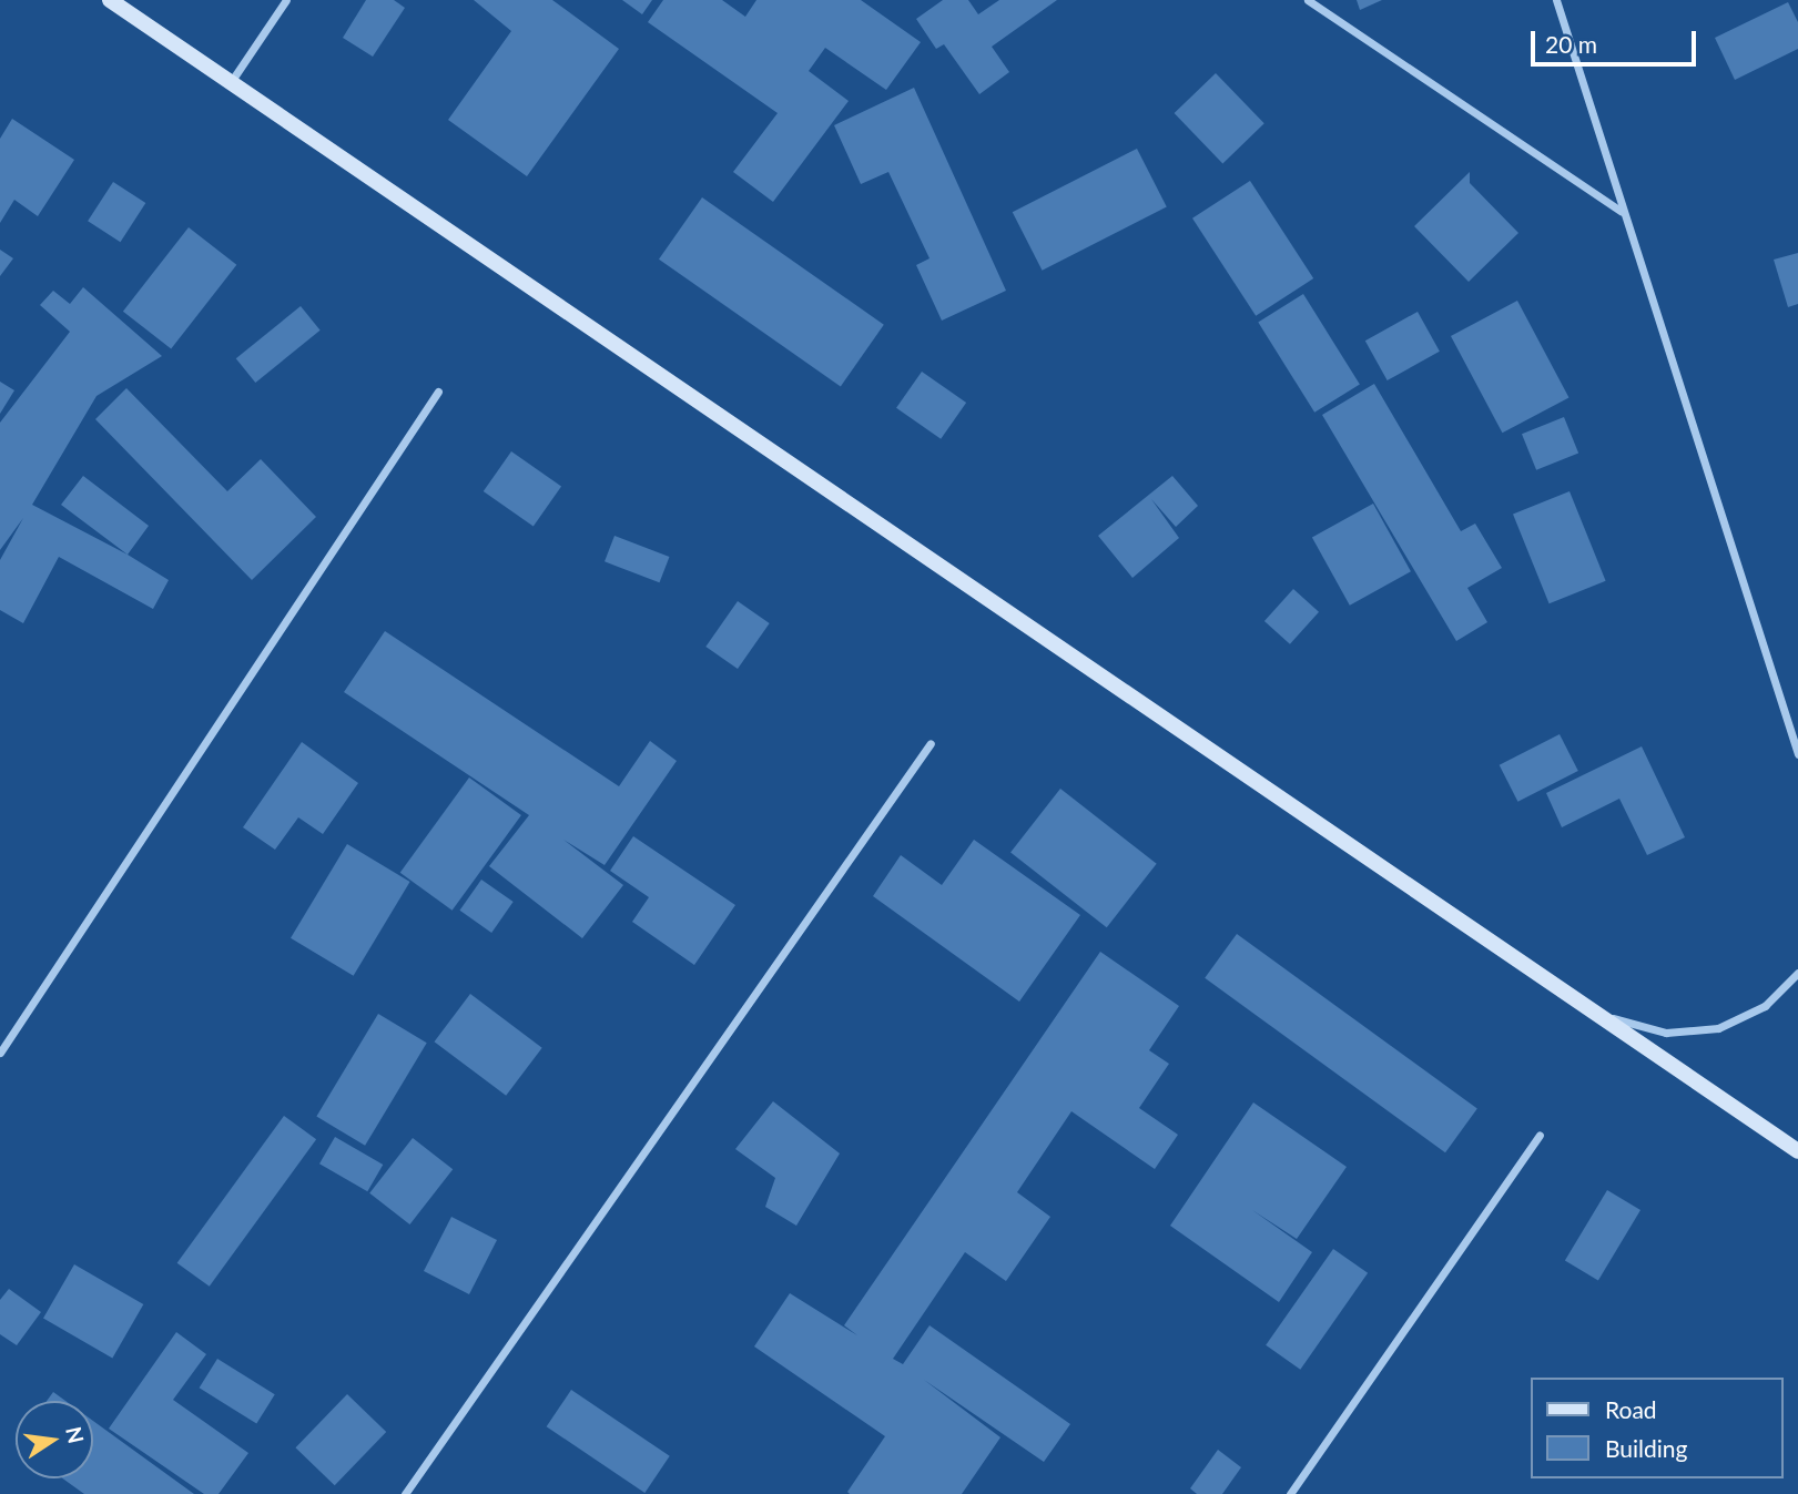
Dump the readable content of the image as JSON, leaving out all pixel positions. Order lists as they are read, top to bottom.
{
  "legend": ["Road", "Building"],
  "scale_bar": "20 m",
  "north": "right"
}
